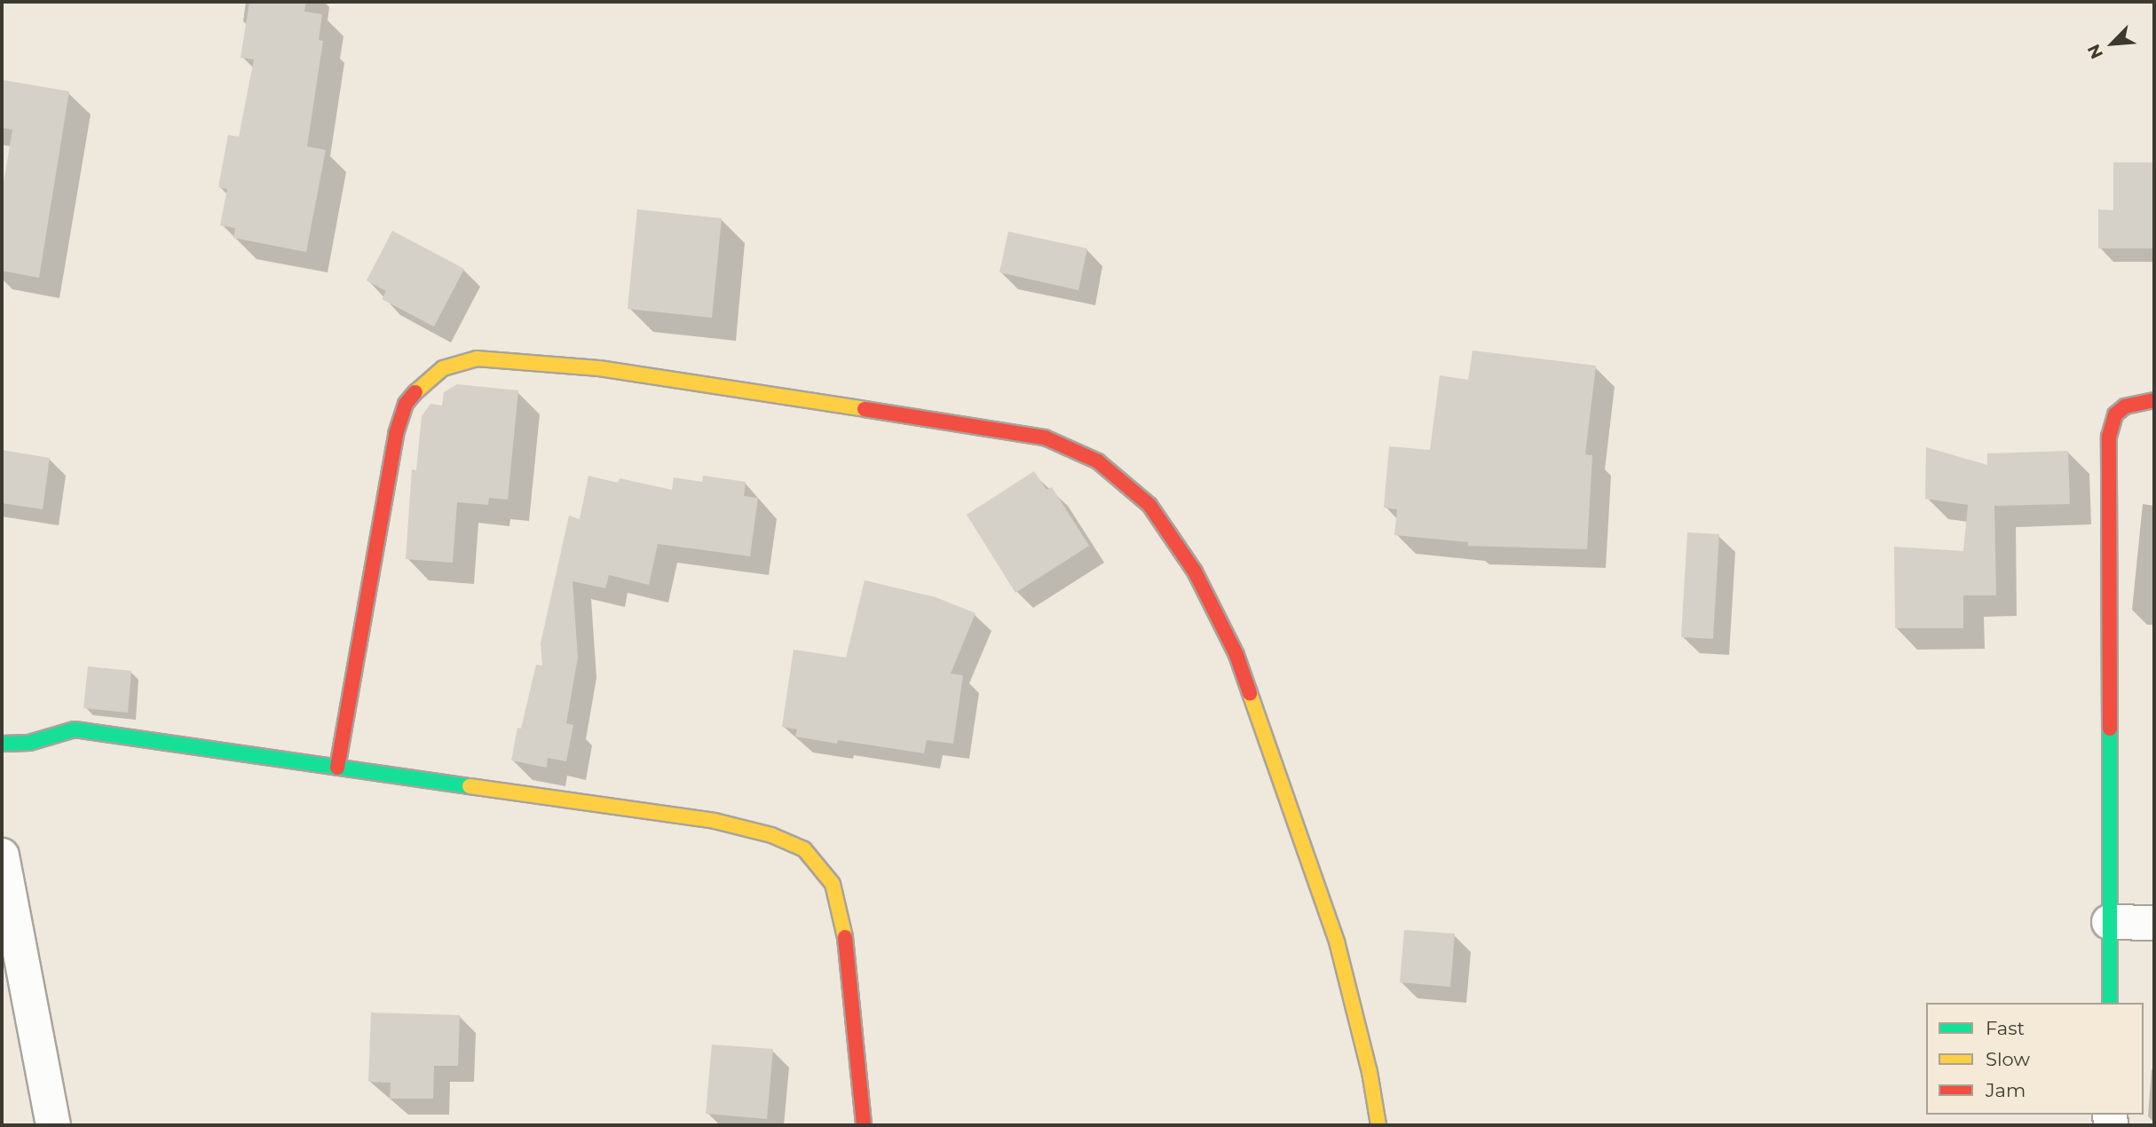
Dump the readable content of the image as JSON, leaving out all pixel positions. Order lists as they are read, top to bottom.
{
  "legend": ["Fast", "Slow", "Jam"],
  "north": "bottom left"
}
